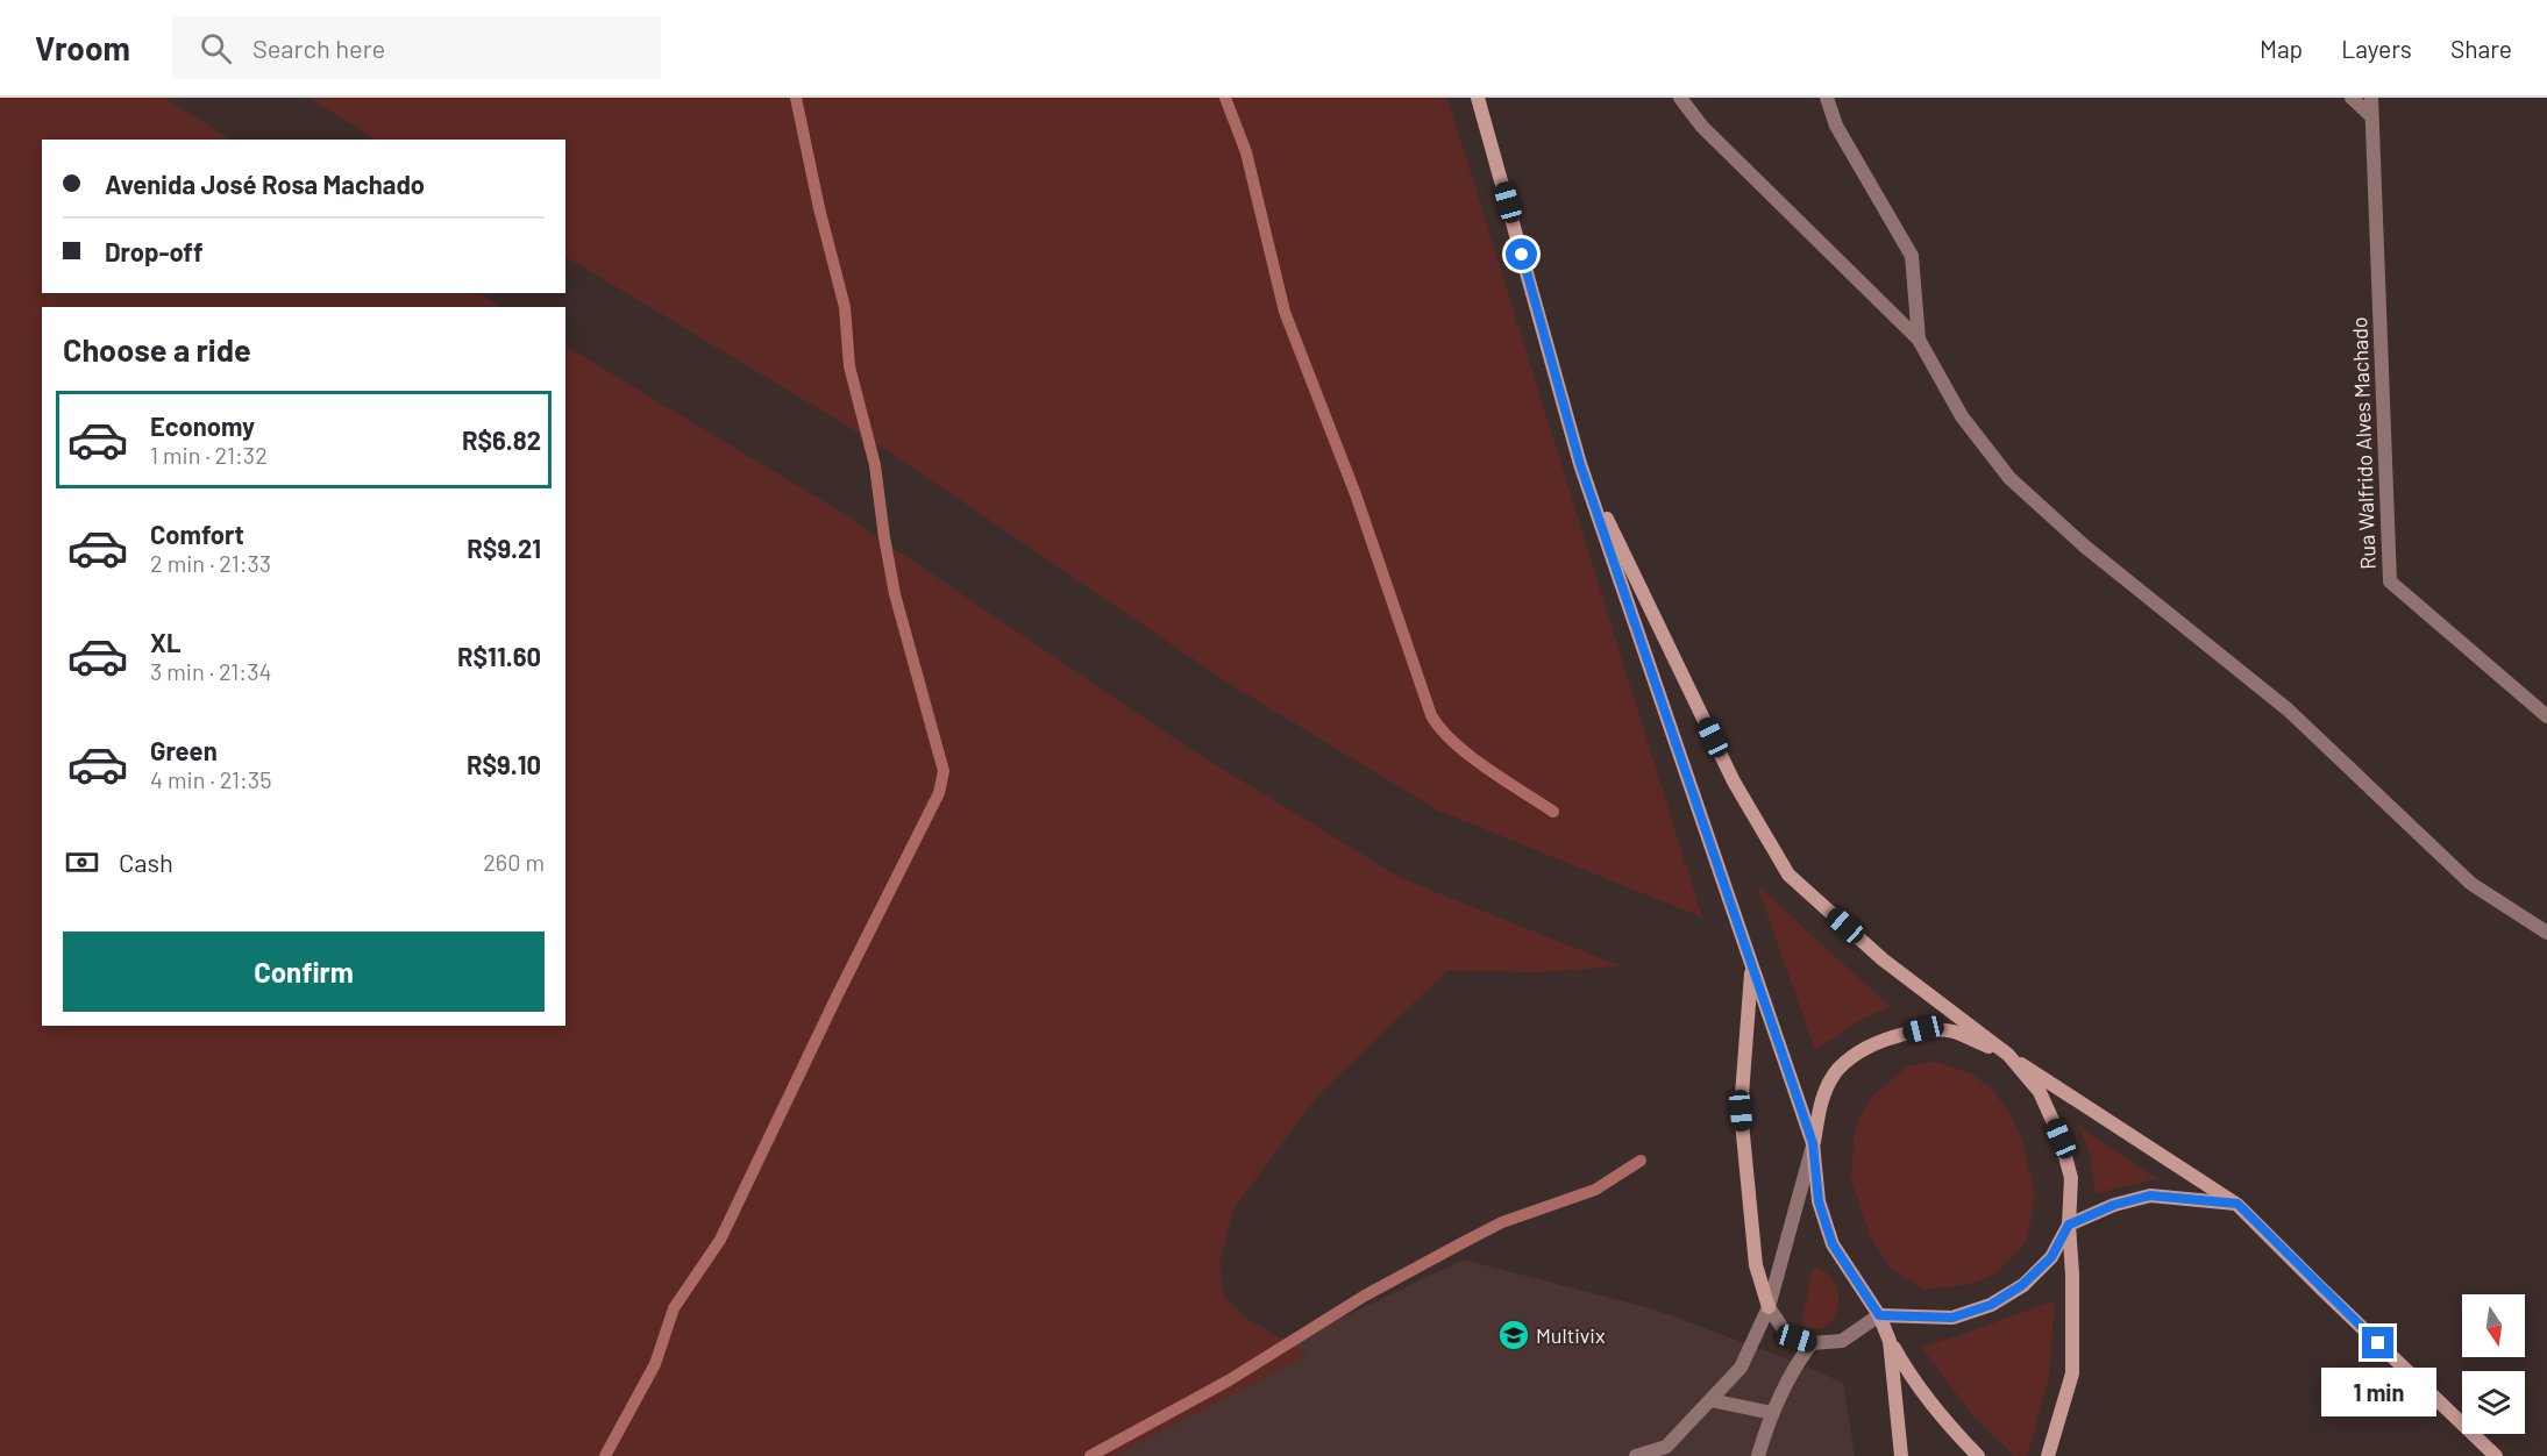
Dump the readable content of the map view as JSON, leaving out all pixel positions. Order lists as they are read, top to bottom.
{
  "streets": {
    "street": ["Rua Walfrido Alves Machado"]
  },
  "places": {
    "school or university": ["Multivix"]
  },
  "north": "bottom",
  "page": {
    "header": "Vroom",
    "search": "Search here",
    "nav": ["Map", "Layers", "Share"],
    "banner": ["Avenida José Rosa Machado", "Drop-off"],
    "heading": "Choose a ride",
    "list": [
      {
        "name": "Economy",
        "note": "1 min · 21:32",
        "value": "R$6.82"
      },
      {
        "name": "Comfort",
        "note": "2 min · 21:33",
        "value": "R$9.21"
      },
      {
        "name": "XL",
        "note": "3 min · 21:34",
        "value": "R$11.60"
      },
      {
        "name": "Green",
        "note": "4 min · 21:35",
        "value": "R$9.10"
      }
    ],
    "pay": ["Cash", "260 m"],
    "buttons": "Confirm",
    "bubble": "1 min"
  }
}
